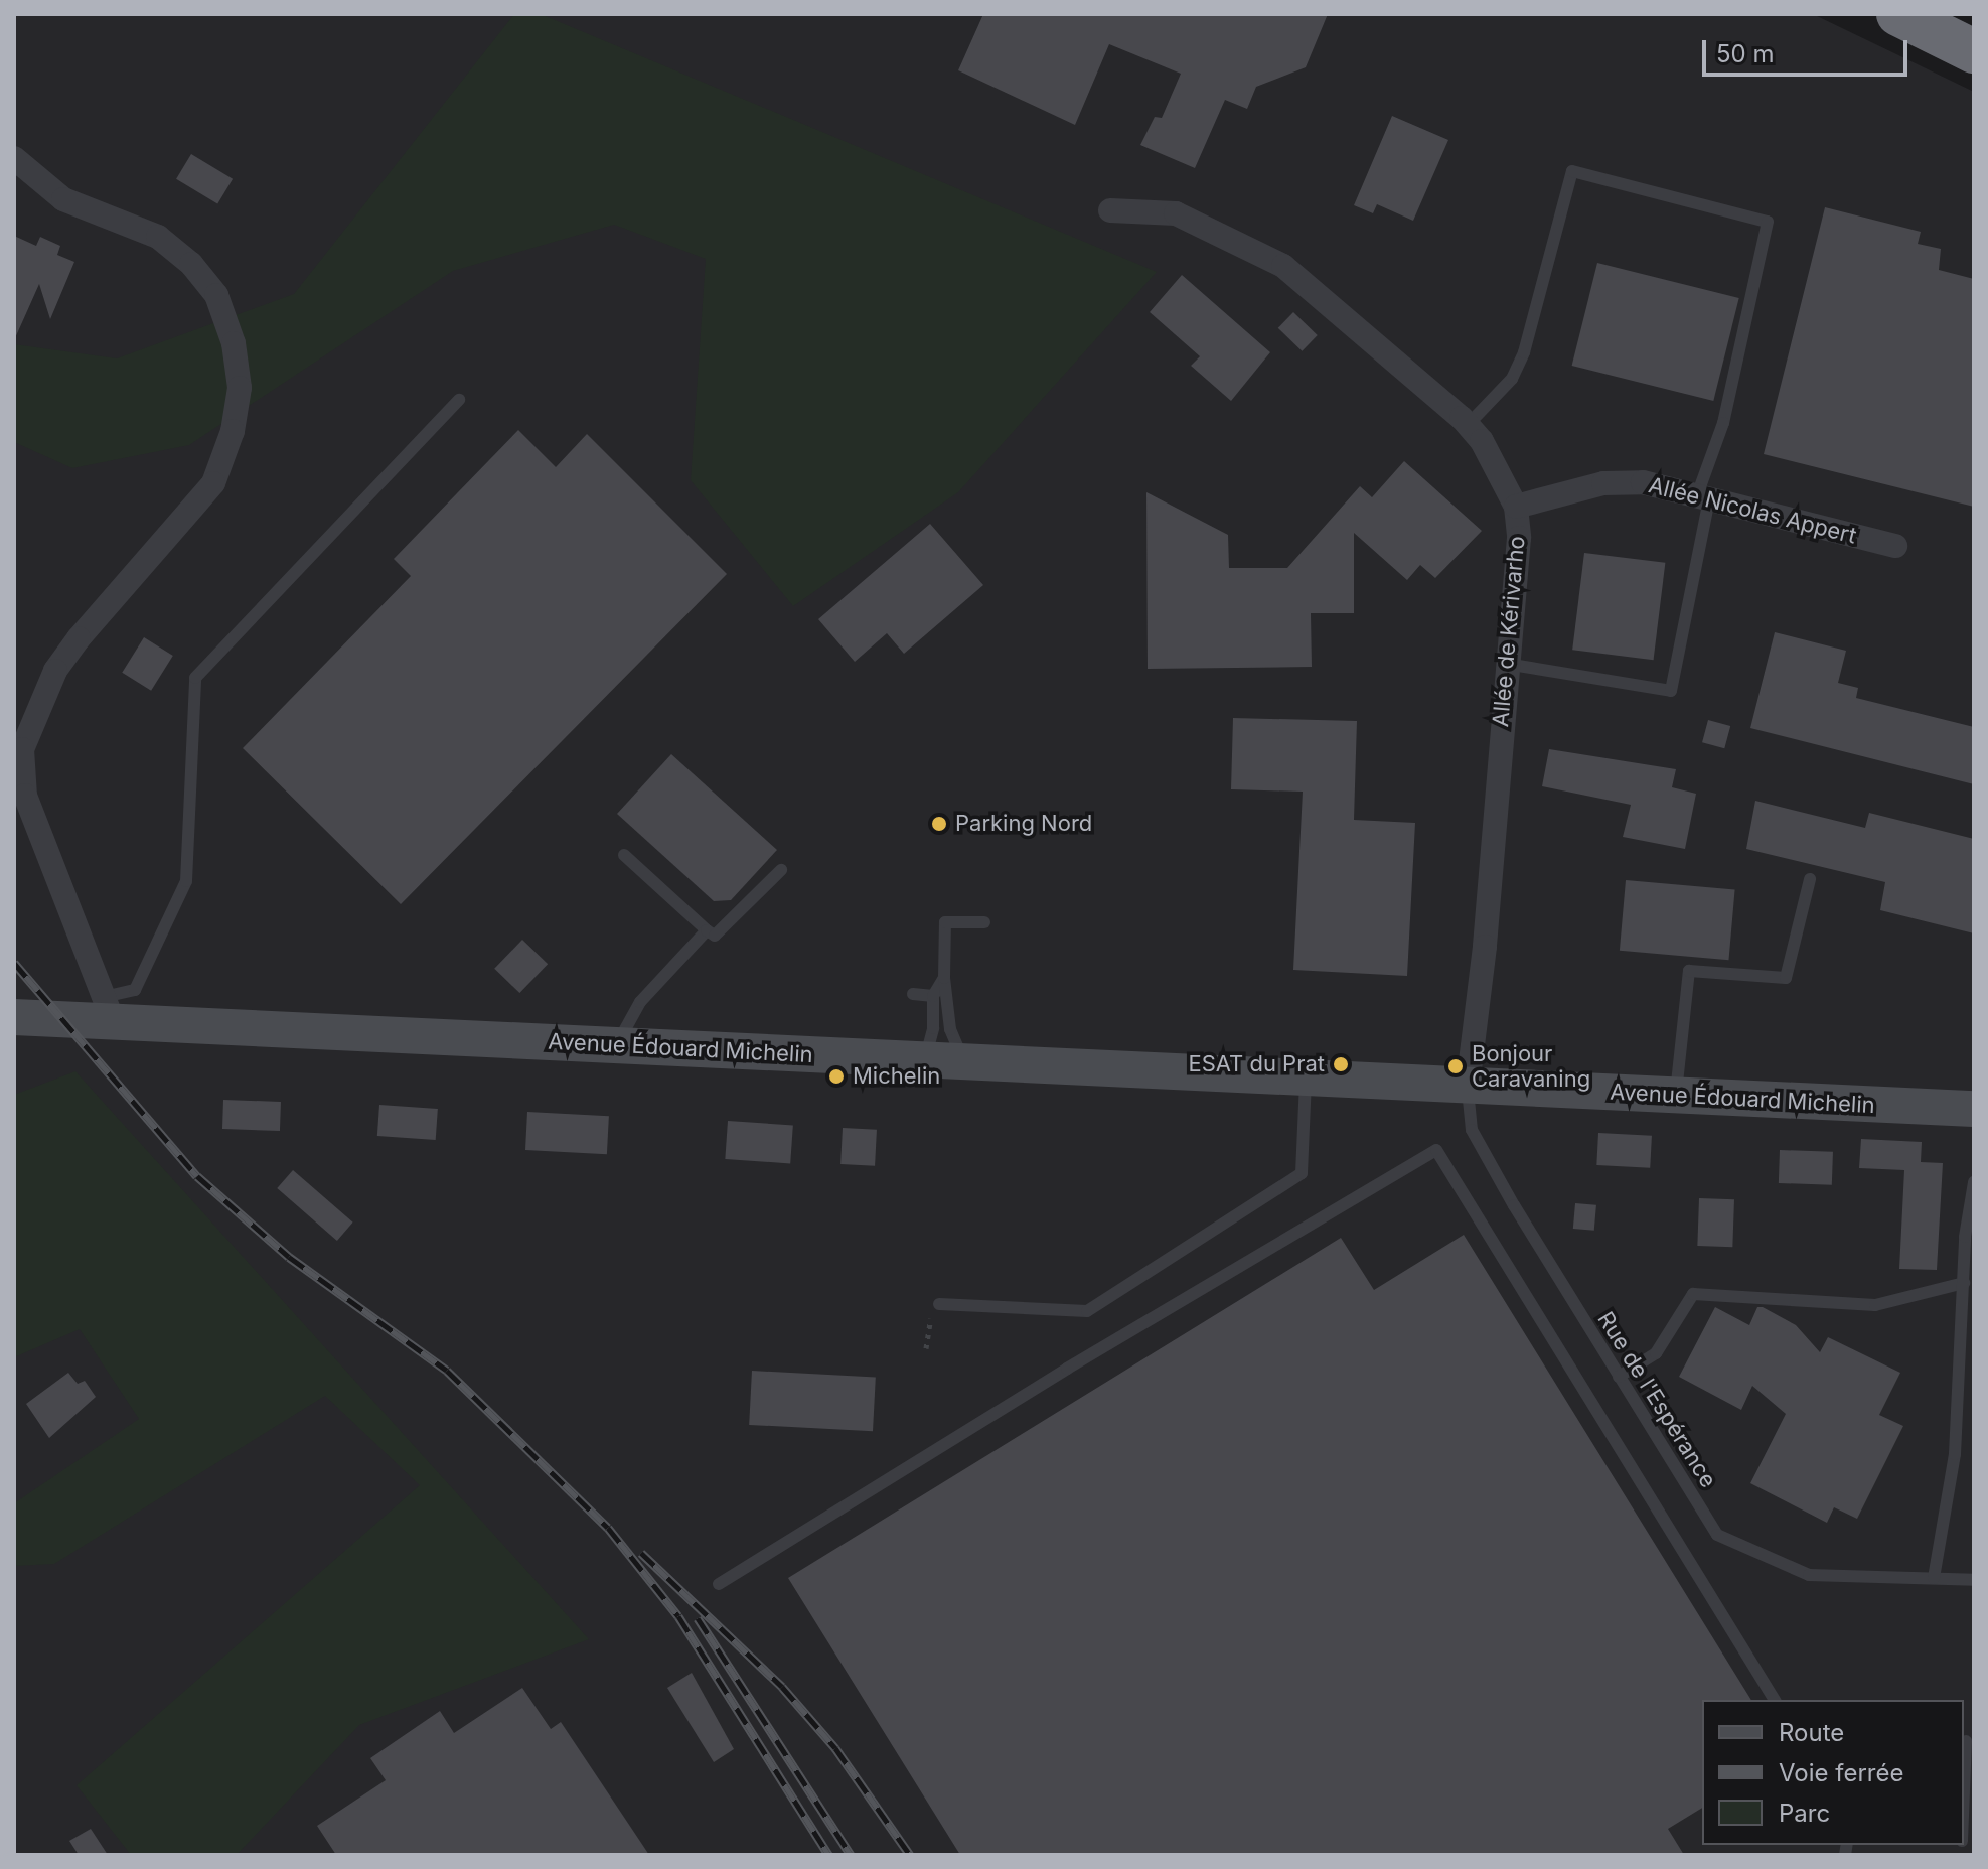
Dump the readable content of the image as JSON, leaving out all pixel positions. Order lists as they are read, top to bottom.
{
  "streets": {
    "main road": ["Avenue Édouard Michelin"],
    "street": ["Allée Nicolas Appert", "Allée de Kérivarho"],
    "lane": ["Rue de l'Espérance"]
  },
  "crossings": [
    ["Allée Nicolas Appert", "Allée de Kérivarho"],
    ["Allée de Kérivarho", "Avenue Édouard Michelin"],
    ["Allée de Kérivarho", "Rue de l'Espérance"],
    ["Avenue Édouard Michelin", "Rue de l'Espérance"]
  ],
  "places": [
    "Parking Nord",
    "ESAT du Prat",
    "Bonjour Caravaning",
    "Michelin"
  ],
  "legend": ["Route", "Voie ferrée", "Parc"],
  "scale_bar": "50 m"
}
